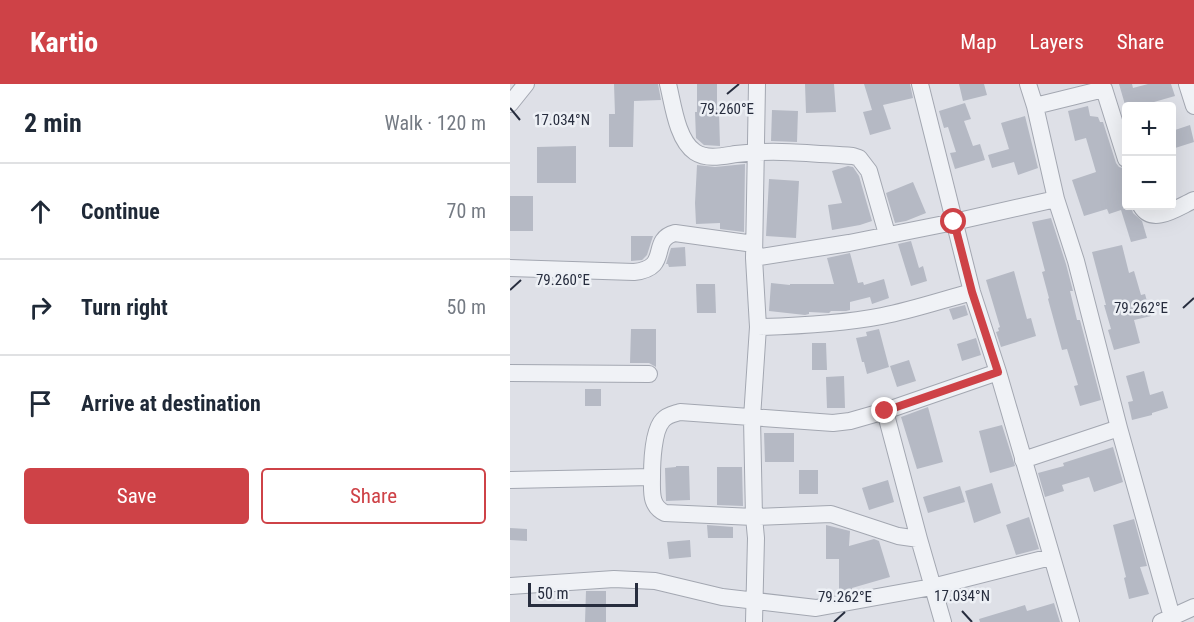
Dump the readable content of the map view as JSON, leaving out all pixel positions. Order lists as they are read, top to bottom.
{
  "scale_bar": "50 m",
  "page": {
    "header": "Kartio",
    "nav": ["Map", "Layers", "Share"],
    "heading": ["2 min", "Walk · 120 m"],
    "map_buttons": ["+", "−"],
    "list": [
      ["Continue", "70 m"],
      ["Turn right", "50 m"],
      "Arrive at destination"
    ],
    "buttons": ["Save", "Share"],
    "scale": "50 m"
  },
  "coordinates": ["79.260°E", "17.034°N", "79.262°E"]
}
